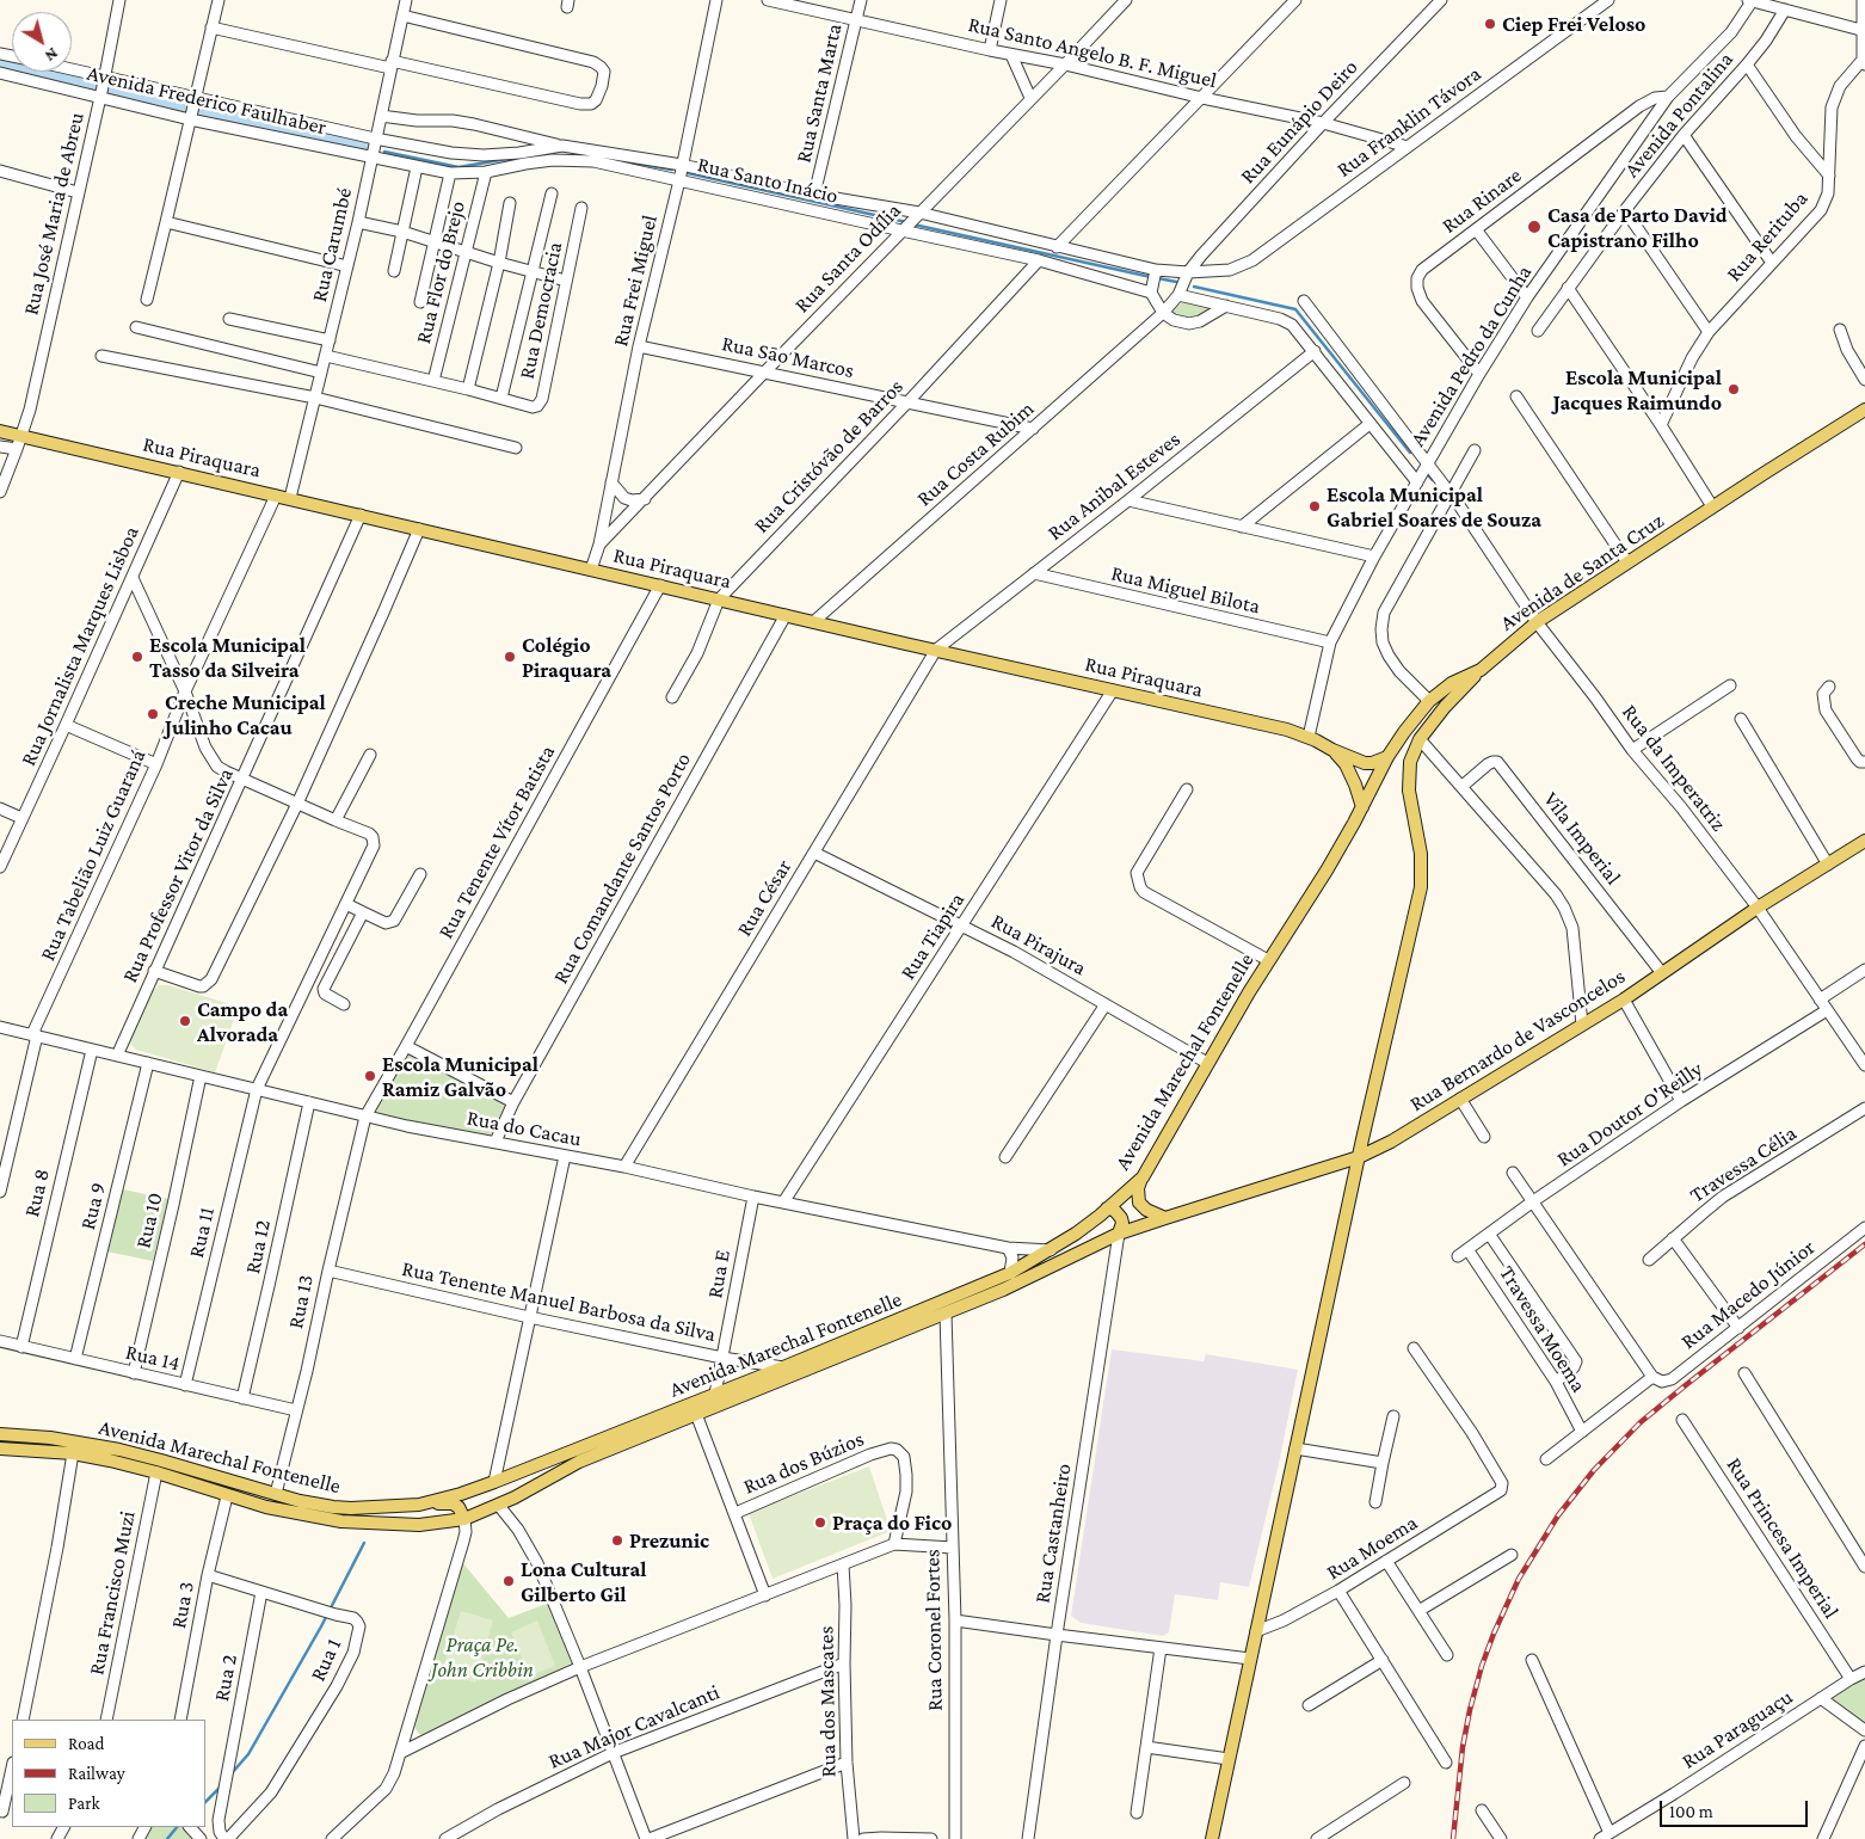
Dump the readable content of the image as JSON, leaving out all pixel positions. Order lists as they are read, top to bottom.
{
  "streets": {
    "main road": [
      "Rua Piraquara",
      "Avenida de Santa Cruz",
      "Rua Bernardo de Vasconcelos",
      "Avenida Marechal Fontenelle"
    ],
    "street": [
      "Rua Santo Angelo B. F. Miguel",
      "Rua Santa Marta",
      "Avenida Frederico Faulhaber",
      "Avenida Pontalina",
      "Rua Eunápio Deiro",
      "Rua Franklin Távora",
      "Rua Santo Inácio",
      "Rua Rinare",
      "Rua José Maria de Abreu",
      "Rua Rerituba",
      "Rua Carumbé",
      "Rua Santa Odília",
      "Rua Flor do Brejo",
      "Rua Frei Miguel",
      "Rua Democracia",
      "Avenida Pedro da Cunha",
      "Rua Sāo Marcos",
      "Rua Costa Rubim",
      "Rua Cristóvão de Barros",
      "Rua Anibal Esteves",
      "Rua Miguel Bilota",
      "Rua Jornalista Marques Lisboa",
      "Rua da Imperatriz",
      "Vila Imperial",
      "Rua Tenente Vítor Batista",
      "Rua Tabelião Luiz Guaraná",
      "Rua Comandante Santos Porto",
      "Rua Professor Vitor da Silva",
      "Rua César",
      "Rua Tiapira",
      "Rua Pirajura",
      "Rua Doutor O'Reilly",
      "Rua do Cacau",
      "Travessa Célia",
      "Rua 8",
      "Rua 9",
      "Rua 10",
      "Rua 11",
      "Rua 12",
      "Rua E",
      "Rua Macedo Júnior",
      "Rua 13",
      "Rua Tenente Manuel Barbosa da Silva",
      "Travessa Moema",
      "Rua 14",
      "Rua dos Búzios",
      "Rua Castanheiro",
      "Rua Princesa Imperial",
      "Rua Moema",
      "Rua Francisco Muzi",
      "Rua 3",
      "Rua Coronel Fortes",
      "Rua 1",
      "Rua 2",
      "Rua dos Mascates",
      "Rua Major Cavalcanti",
      "Rua Paraguaçu"
    ]
  },
  "crossings": [
    ["Rua Santo Angelo B. F. Miguel", "Rua Santa Marta"],
    ["Rua Santo Angelo B. F. Miguel", "Rua Eunápio Deiro"],
    ["Rua Santo Angelo B. F. Miguel", "Rua Franklin Távora"],
    ["Rua Santo Angelo B. F. Miguel", "Rua Santa Odília"],
    ["Rua Santa Marta", "Rua Santo Inácio"],
    ["Avenida Frederico Faulhaber", "Rua Santo Inácio"],
    ["Avenida Frederico Faulhaber", "Rua José Maria de Abreu"],
    ["Avenida Frederico Faulhaber", "Rua Carumbé"],
    ["Rua Eunápio Deiro", "Rua Franklin Távora"],
    ["Rua Eunápio Deiro", "Rua Santo Inácio"],
    ["Rua Eunápio Deiro", "Rua Costa Rubim"],
    ["Rua Franklin Távora", "Rua Santo Inácio"],
    ["Rua Santo Inácio", "Rua Carumbé"],
    ["Rua Santo Inácio", "Rua Santa Odília"],
    ["Rua Santo Inácio", "Rua Flor do Brejo"],
    ["Rua Santo Inácio", "Rua Frei Miguel"],
    ["Rua Santo Inácio", "Rua Cristóvão de Barros"],
    ["Rua Rinare", "Avenida Pedro da Cunha"],
    ["Rua José Maria de Abreu", "Rua Piraquara"],
    ["Rua Carumbé", "Rua Piraquara"],
    ["Rua Santa Odília", "Rua Frei Miguel"],
    ["Rua Santa Odília", "Rua Sāo Marcos"],
    ["Rua Frei Miguel", "Rua Sāo Marcos"],
    ["Rua Frei Miguel", "Rua Piraquara"],
    ["Avenida Pedro da Cunha", "Rua Piraquara"],
    ["Avenida Pedro da Cunha", "Rua Miguel Bilota"],
    ["Avenida Pedro da Cunha", "Rua da Imperatriz"],
    ["Rua Sāo Marcos", "Rua Costa Rubim"],
    ["Rua Sāo Marcos", "Rua Cristóvão de Barros"],
    ["Rua Costa Rubim", "Rua Piraquara"],
    ["Rua Cristóvão de Barros", "Rua Piraquara"],
    ["Rua Piraquara", "Rua Anibal Esteves"],
    ["Rua Piraquara", "Avenida de Santa Cruz"],
    ["Rua Piraquara", "Rua Jornalista Marques Lisboa"],
    ["Rua Piraquara", "Rua Tenente Vítor Batista"],
    ["Rua Piraquara", "Rua Tabelião Luiz Guaraná"],
    ["Rua Piraquara", "Rua Comandante Santos Porto"],
    ["Rua Piraquara", "Rua Professor Vitor da Silva"],
    ["Rua Piraquara", "Rua César"],
    ["Rua Piraquara", "Rua Tiapira"],
    ["Rua Piraquara", "Avenida Marechal Fontenelle"],
    ["Rua Anibal Esteves", "Rua Miguel Bilota"],
    ["Rua Anibal Esteves", "Rua César"],
    ["Avenida de Santa Cruz", "Rua da Imperatriz"],
    ["Avenida de Santa Cruz", "Avenida Marechal Fontenelle"],
    ["Rua da Imperatriz", "Rua Bernardo de Vasconcelos"],
    ["Rua da Imperatriz", "Rua Doutor O'Reilly"],
    ["Vila Imperial", "Rua Bernardo de Vasconcelos"],
    ["Rua Tenente Vítor Batista", "Rua do Cacau"],
    ["Rua Tenente Vítor Batista", "Rua 13"],
    ["Rua Tabelião Luiz Guaraná", "Rua do Cacau"],
    ["Rua Comandante Santos Porto", "Rua do Cacau"],
    ["Rua Professor Vitor da Silva", "Rua do Cacau"],
    ["Rua César", "Rua Pirajura"],
    ["Rua César", "Rua do Cacau"],
    ["Rua Tiapira", "Rua Pirajura"],
    ["Rua Tiapira", "Rua do Cacau"],
    ["Rua Pirajura", "Avenida Marechal Fontenelle"],
    ["Rua Bernardo de Vasconcelos", "Avenida Marechal Fontenelle"],
    ["Avenida Marechal Fontenelle", "Rua do Cacau"],
    ["Avenida Marechal Fontenelle", "Rua E"],
    ["Avenida Marechal Fontenelle", "Rua 13"],
    ["Avenida Marechal Fontenelle", "Rua Tenente Manuel Barbosa da Silva"],
    ["Avenida Marechal Fontenelle", "Rua Castanheiro"],
    ["Avenida Marechal Fontenelle", "Rua Francisco Muzi"],
    ["Avenida Marechal Fontenelle", "Rua 3"],
    ["Avenida Marechal Fontenelle", "Rua Coronel Fortes"],
    ["Rua Doutor O'Reilly", "Travessa Moema"],
    ["Rua do Cacau", "Rua 8"],
    ["Rua do Cacau", "Rua 9"],
    ["Rua do Cacau", "Rua 10"],
    ["Rua do Cacau", "Rua 11"],
    ["Rua do Cacau", "Rua 12"],
    ["Rua do Cacau", "Rua E"],
    ["Rua do Cacau", "Rua 13"],
    ["Rua 8", "Rua 14"],
    ["Rua 9", "Rua 14"],
    ["Rua 10", "Rua 14"],
    ["Rua 11", "Rua 14"],
    ["Rua 12", "Rua 14"],
    ["Rua E", "Rua Tenente Manuel Barbosa da Silva"],
    ["Rua 13", "Rua Tenente Manuel Barbosa da Silva"],
    ["Rua 13", "Rua 14"],
    ["Rua Princesa Imperial", "Rua Paraguaçu"],
    ["Rua 3", "Rua 1"],
    ["Rua 1", "Rua 2"],
    ["Rua dos Mascates", "Rua Major Cavalcanti"]
  ],
  "parks": ["Praça Pe. John Cribbin"],
  "places": [
    "Ciep Frei Veloso",
    "Casa de Parto David Capistrano Filho",
    "Escola Municipal Jacques Raimundo",
    "Escola Municipal Gabriel Soares de Souza",
    "Escola Municipal Tasso da Silveira",
    "Colégio Piraquara",
    "Creche Municipal Julinho Cacau",
    "Campo da Alvorada",
    "Escola Municipal Ramiz Galvão",
    "Praça do Fico",
    "Prezunic",
    "Lona Cultural Gilberto Gil"
  ],
  "legend": ["Road", "Railway", "Park"],
  "scale_bar": "100 m",
  "north": "bottom right"
}
